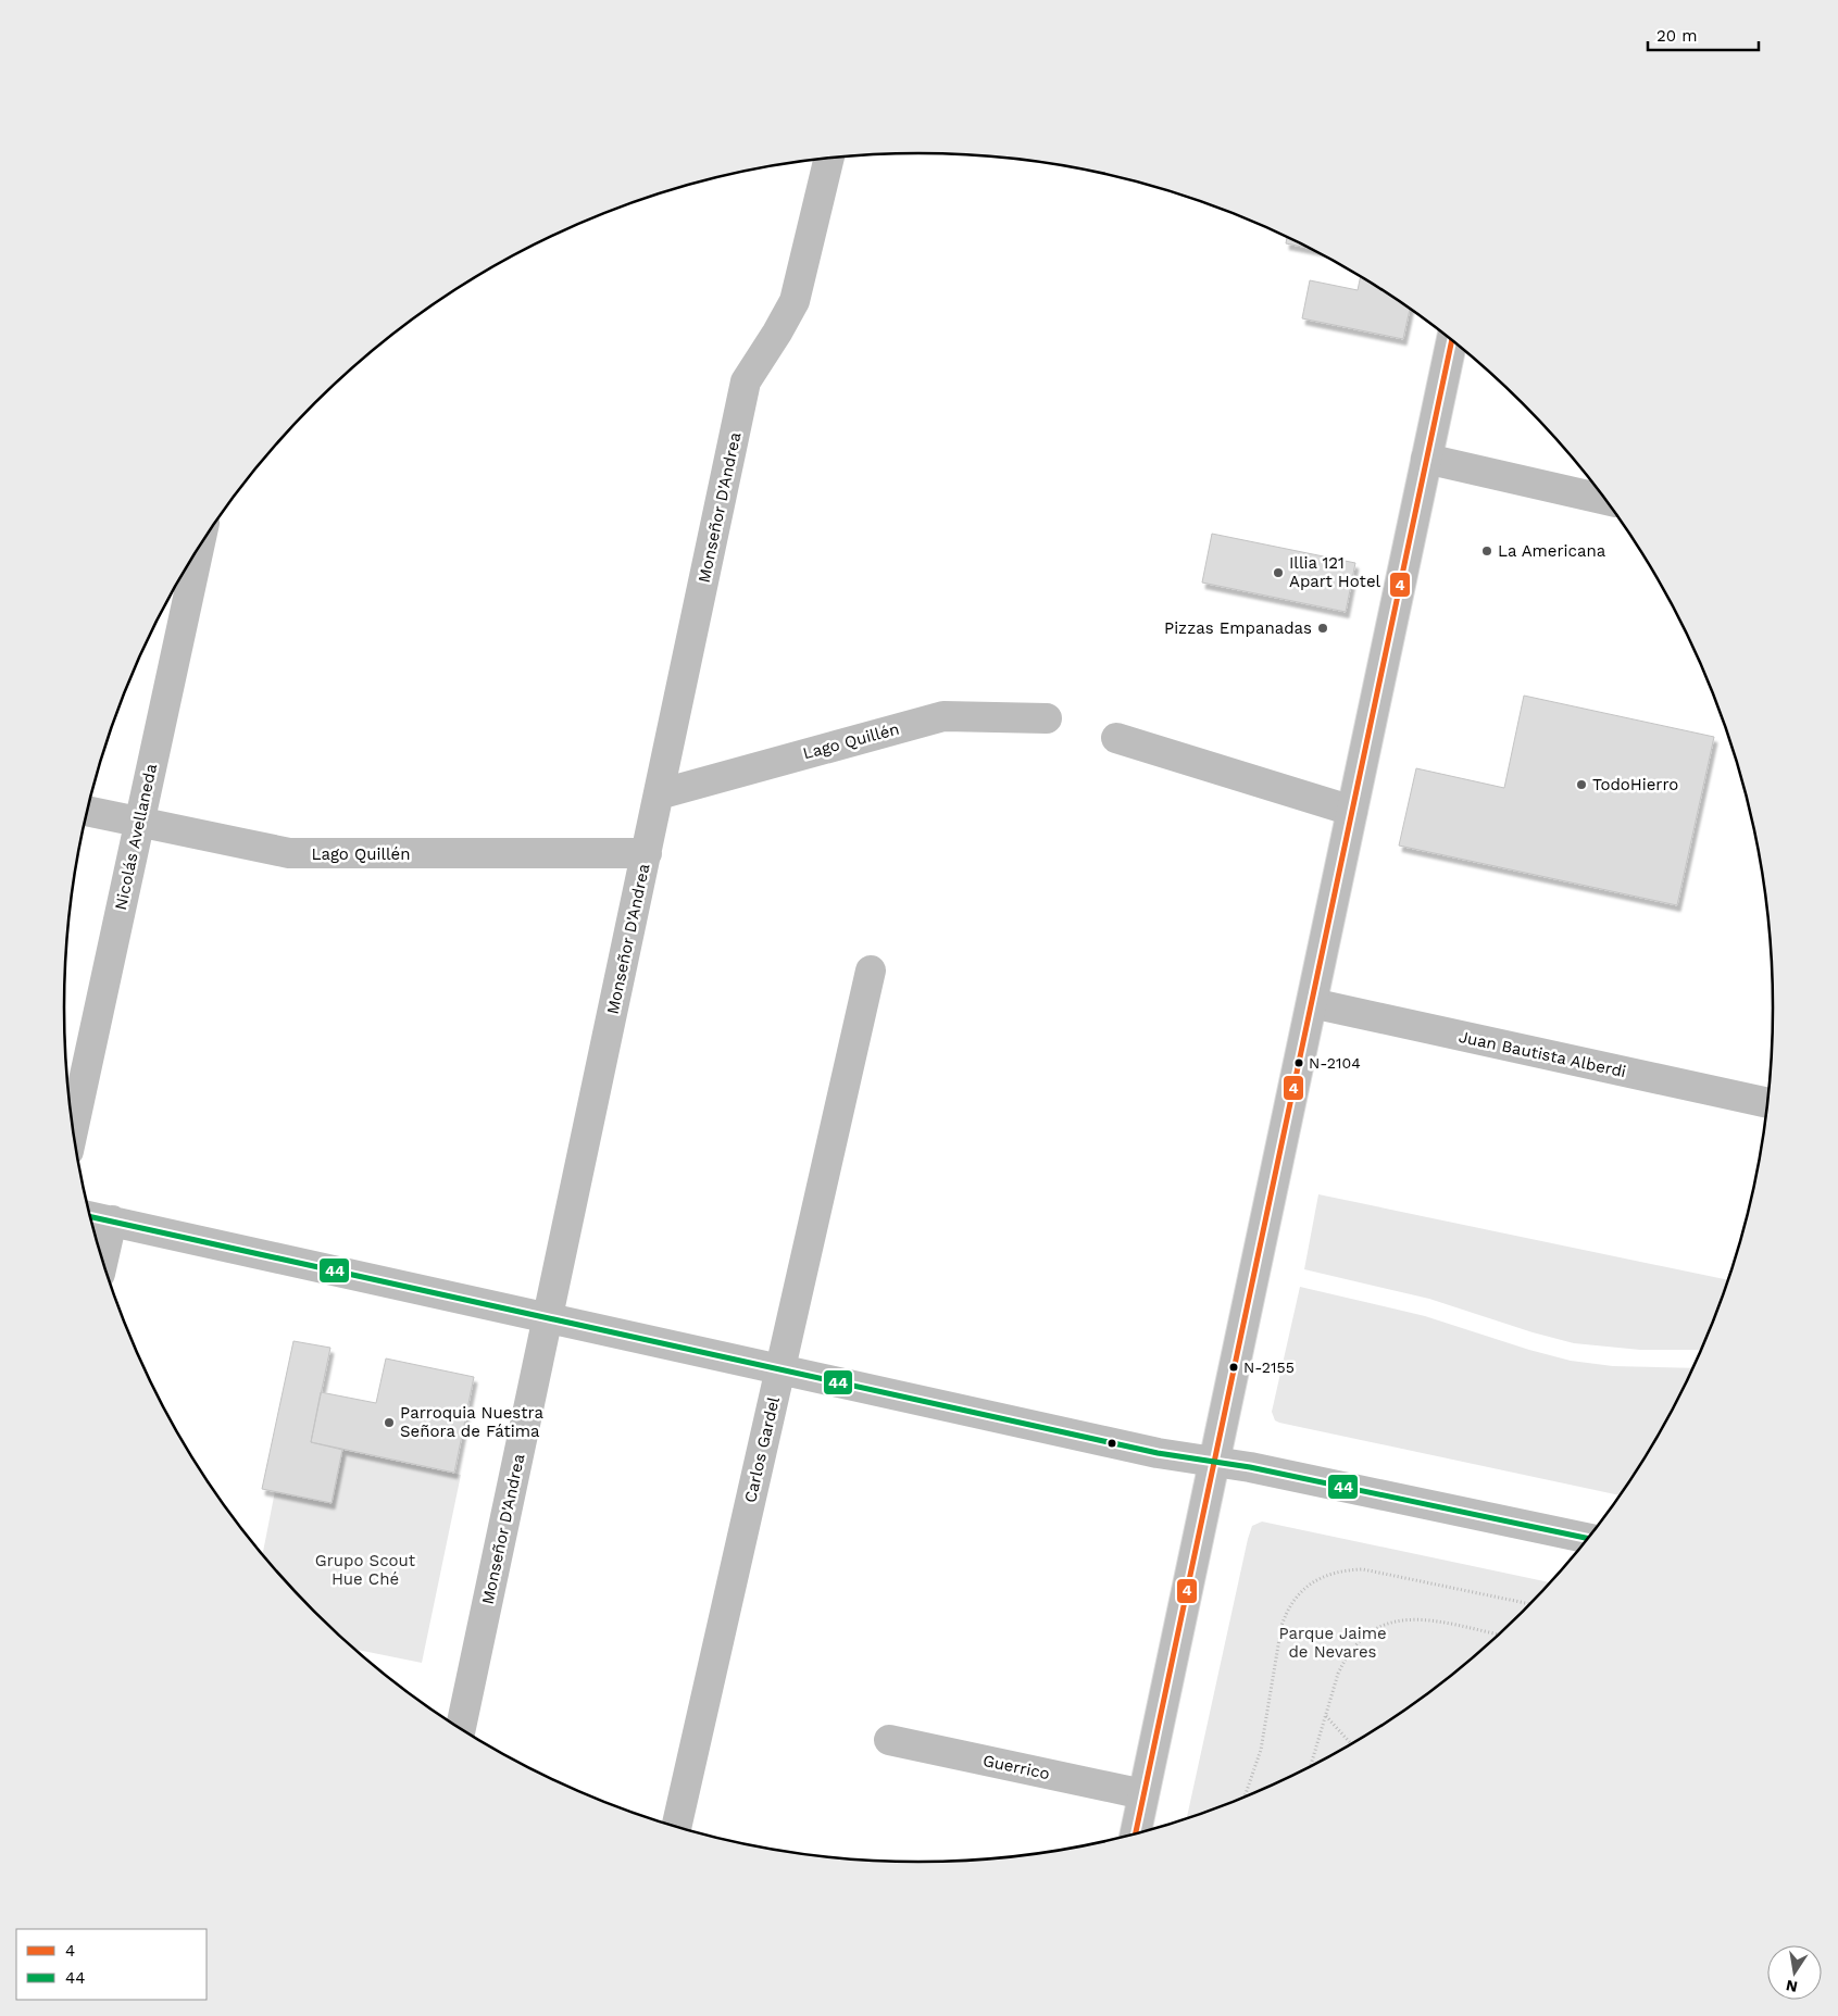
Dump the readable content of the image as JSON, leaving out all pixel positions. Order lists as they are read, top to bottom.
{
  "streets": {
    "street": [
      "Monseñor D'Andrea",
      "Lago Quillén",
      "Nicolás Avellaneda",
      "Juan Bautista Alberdi",
      "Carlos Gardel",
      "Guerrico"
    ]
  },
  "crossings": [
    ["Monseñor D'Andrea", "Lago Quillén"],
    ["Lago Quillén", "Nicolás Avellaneda"]
  ],
  "parks": ["Grupo Scout Hue Ché", "Parque Jaime de Nevares"],
  "places": [
    "La Americana",
    "Illia 121 Apart Hotel",
    "Pizzas Empanadas",
    "TodoHierro",
    "N-2104",
    "N-2155",
    "Parroquia Nuestra Señora de Fátima"
  ],
  "lines": ["transit line 4", "transit line 44"],
  "legend": ["4", "44"],
  "scale_bar": "20 m",
  "north": "bottom"
}
